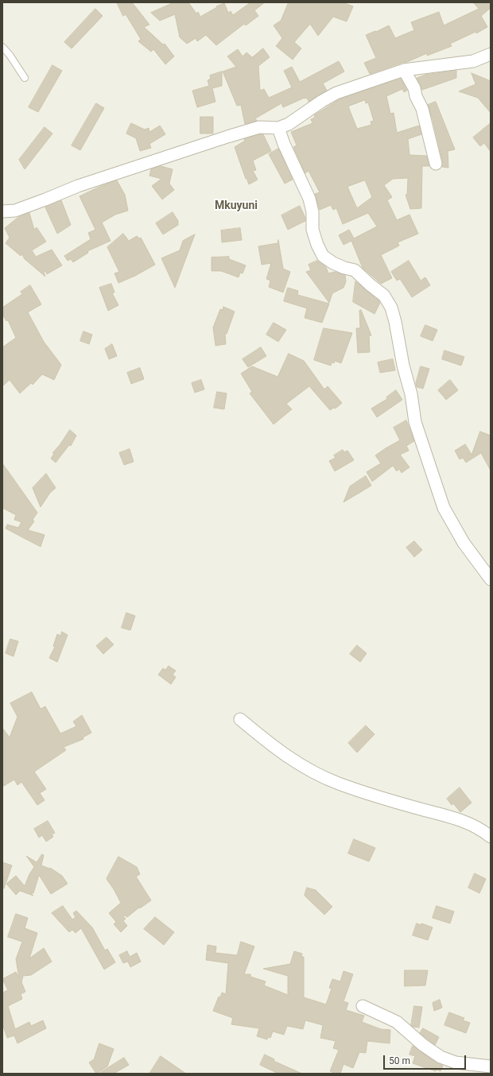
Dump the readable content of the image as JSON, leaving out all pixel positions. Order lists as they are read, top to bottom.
{
  "districts": ["Mkuyuni"],
  "scale_bar": "50 m"
}
